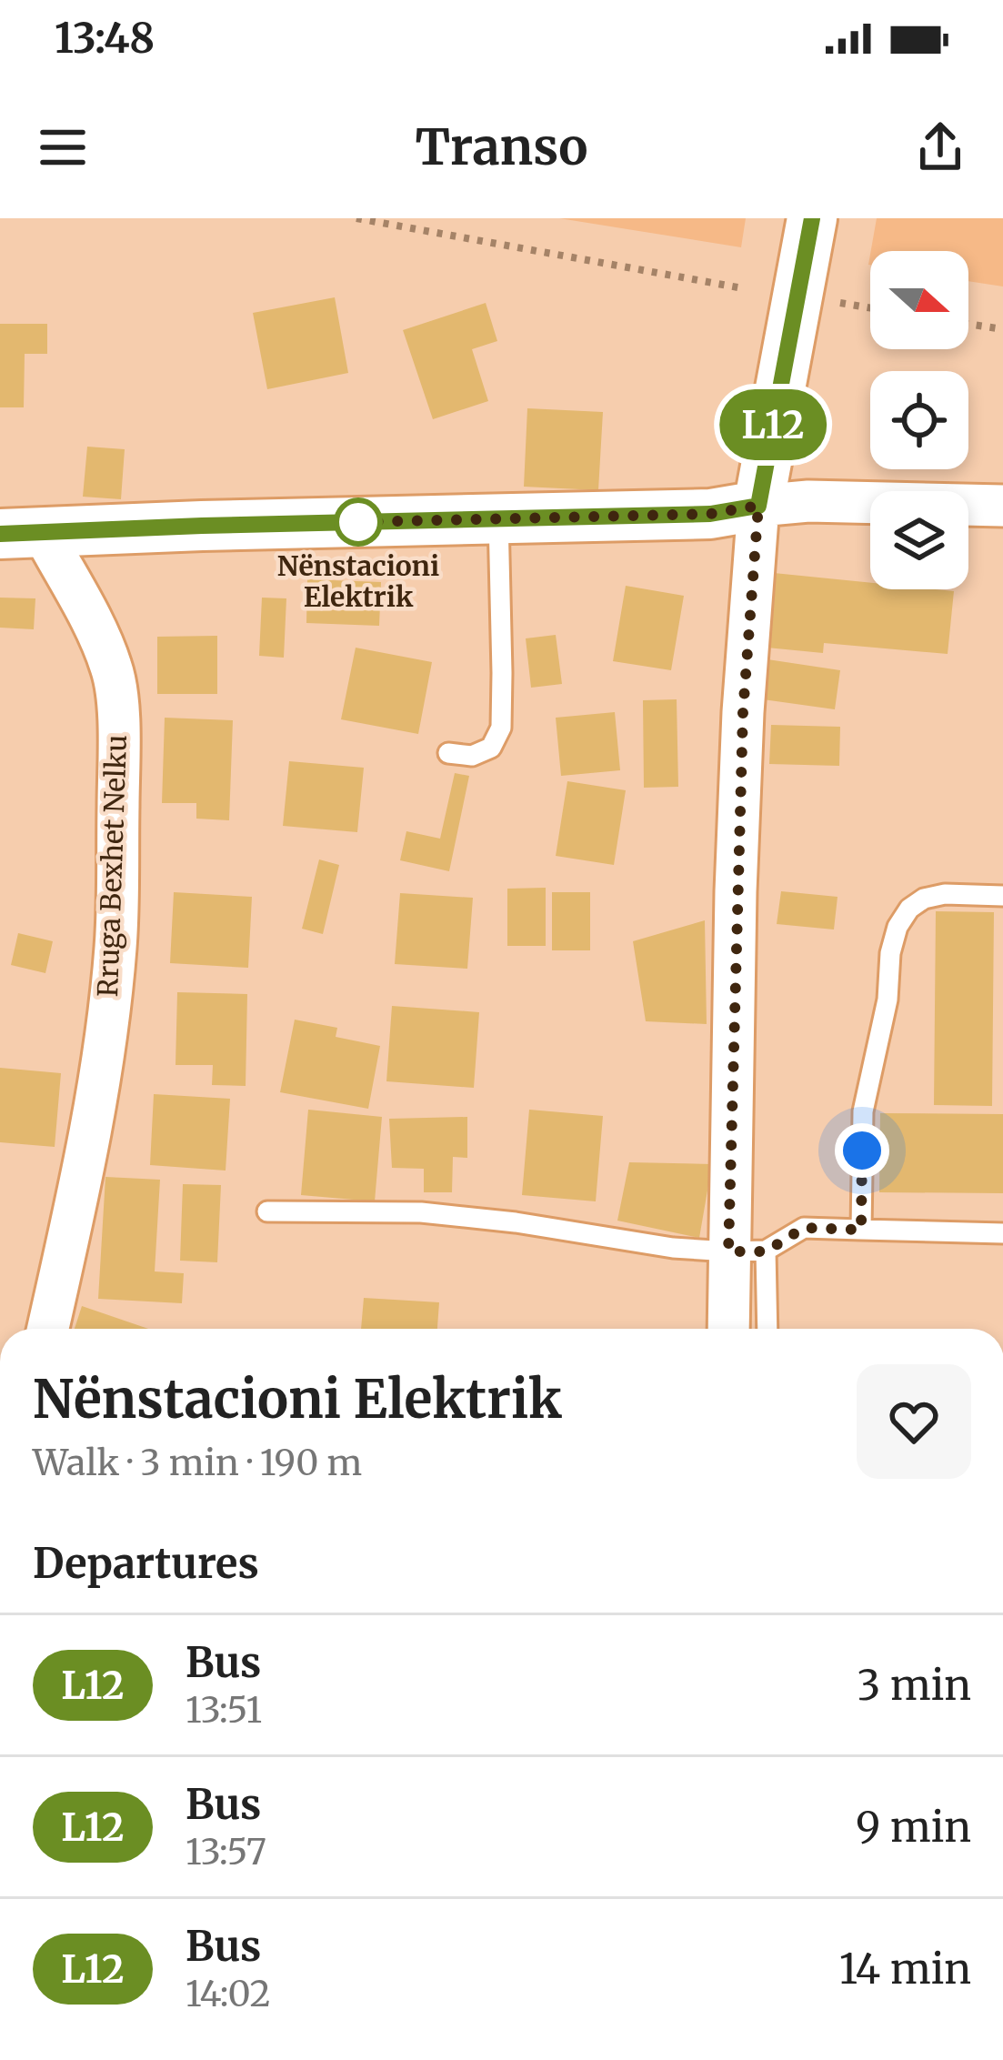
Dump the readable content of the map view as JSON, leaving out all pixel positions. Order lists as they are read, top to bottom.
{
  "streets": {
    "street": ["Rruga Bexhet Nelku"]
  },
  "places": ["Nënstacioni Elektrik"],
  "lines": ["bus line L12"],
  "north": "right",
  "page": {
    "status": "13:48",
    "header": "Transo",
    "on_map": "L12",
    "heading": [
      ["Nënstacioni Elektrik", "Walk · 3 min · 190 m"],
      "Departures"
    ],
    "list": [
      {
        "mark": "L12",
        "name": "Bus",
        "note": "13:51",
        "value": "3 min"
      },
      {
        "mark": "L12",
        "name": "Bus",
        "note": "13:57",
        "value": "9 min"
      },
      {
        "mark": "L12",
        "name": "Bus",
        "note": "14:02",
        "value": "14 min"
      }
    ]
  }
}
